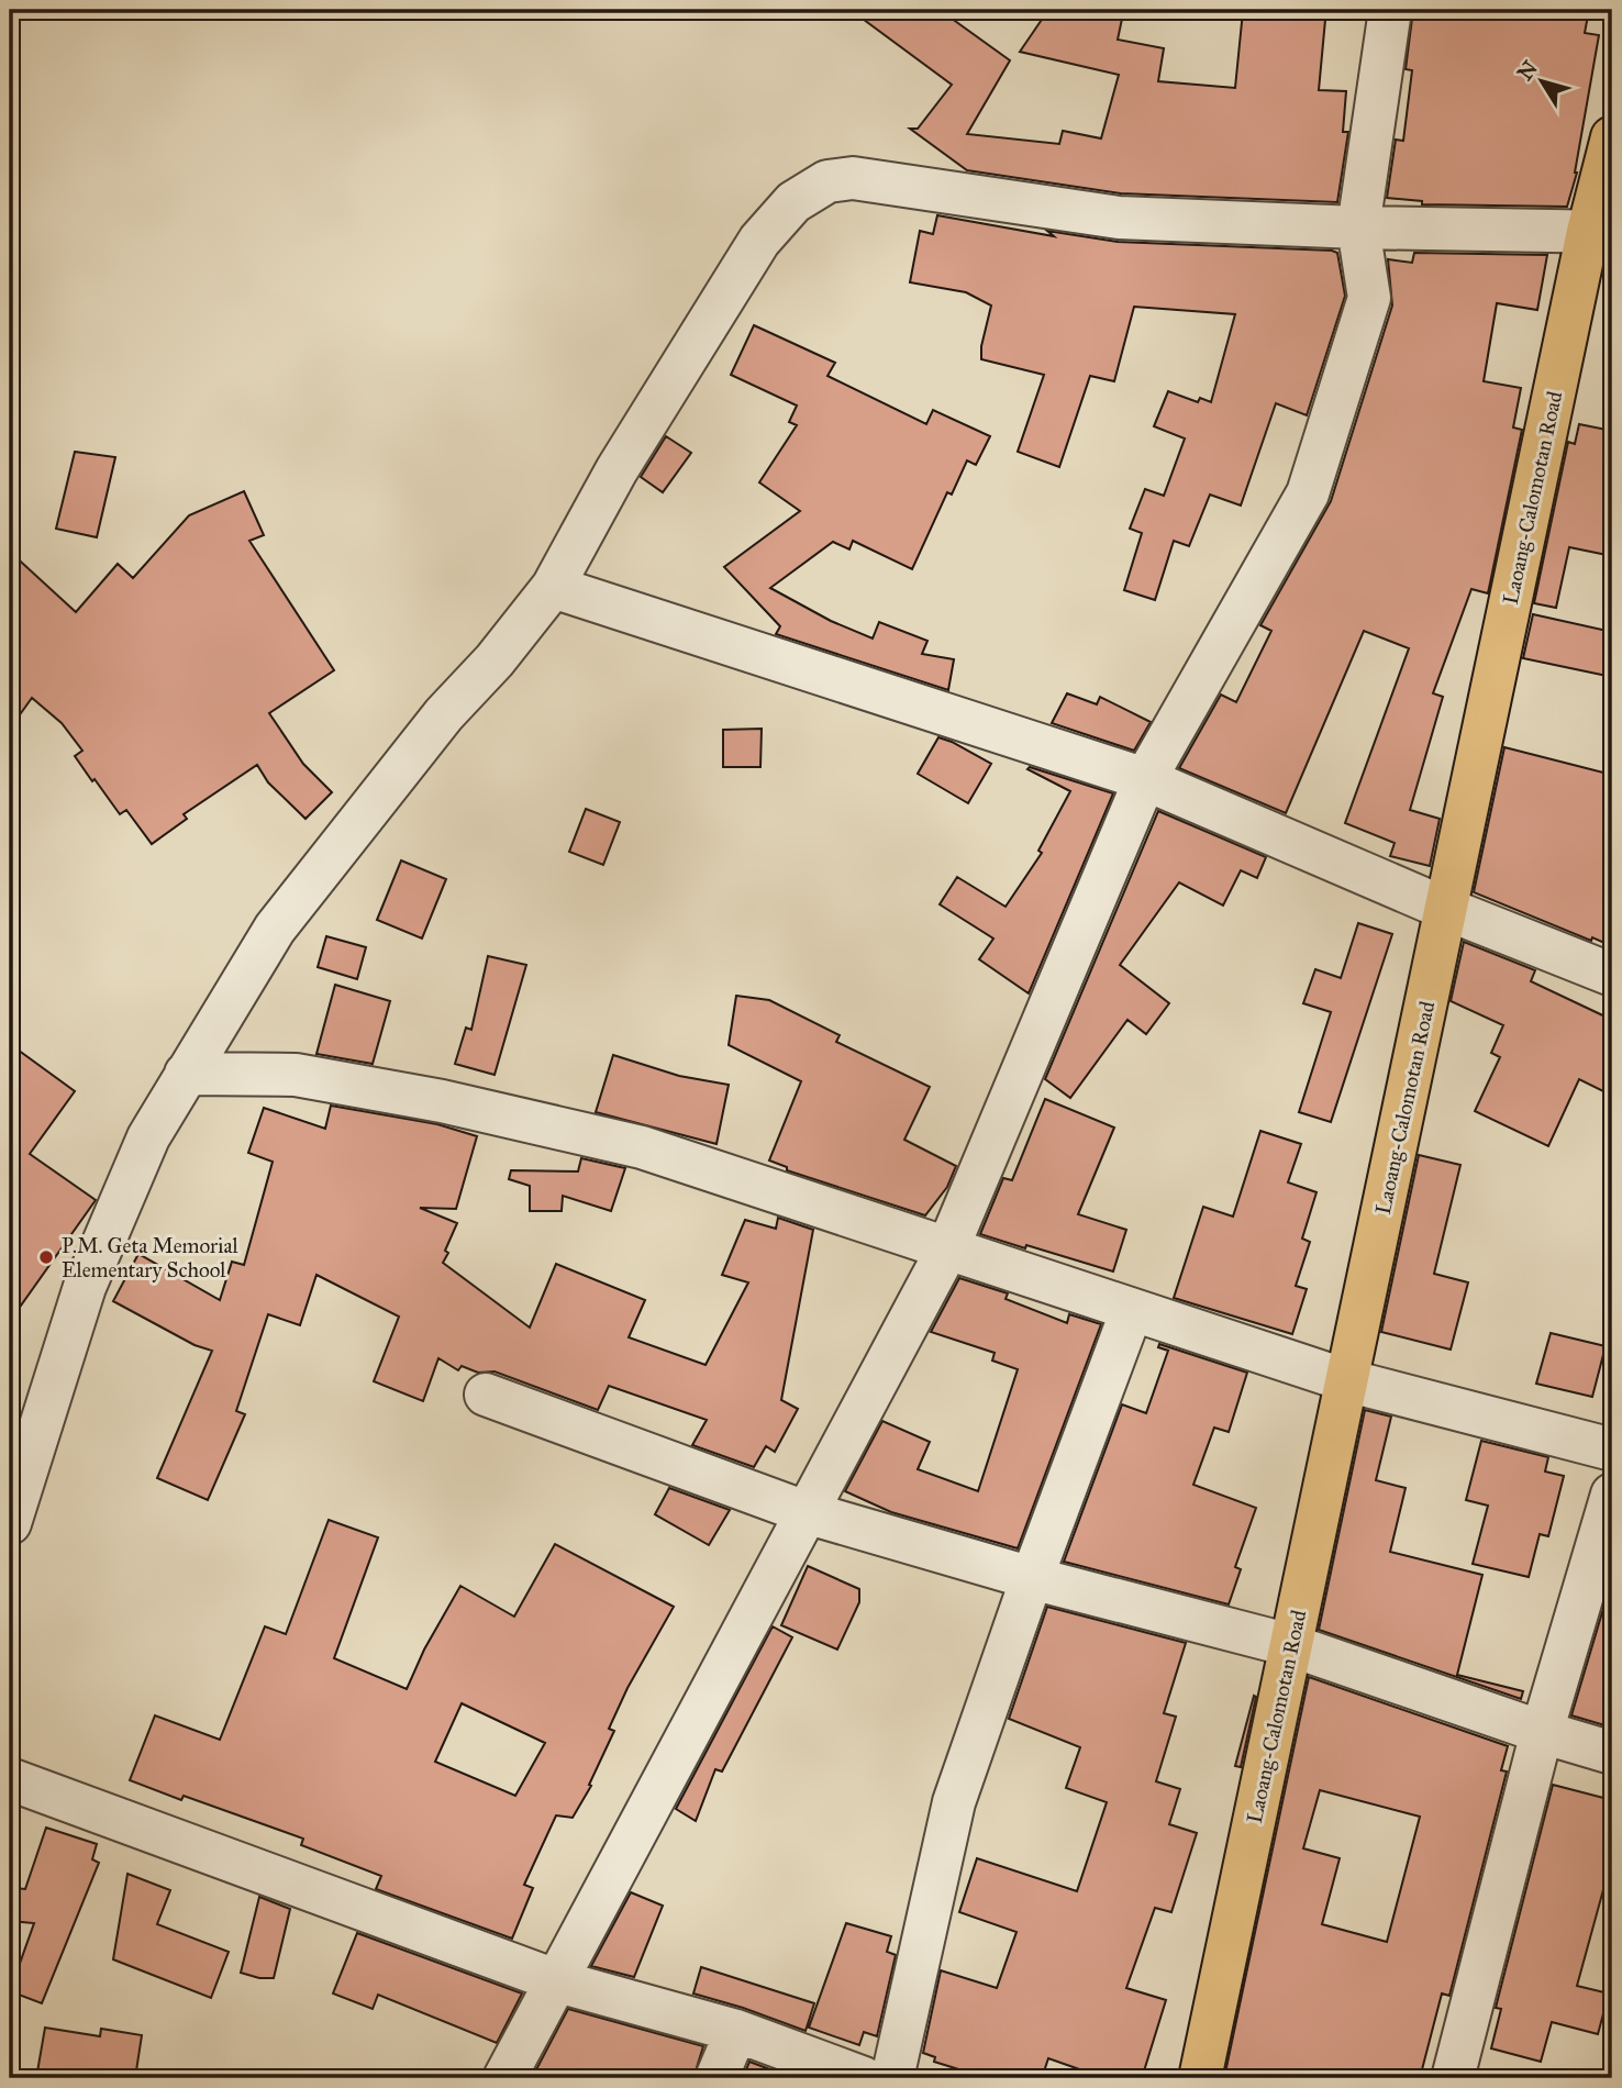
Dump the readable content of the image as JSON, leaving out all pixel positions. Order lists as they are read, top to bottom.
{
  "streets": {
    "main road": ["Laoang-Calomotan Road"]
  },
  "places": ["P.M. Geta Memorial Elementary School"],
  "north": "top left"
}
